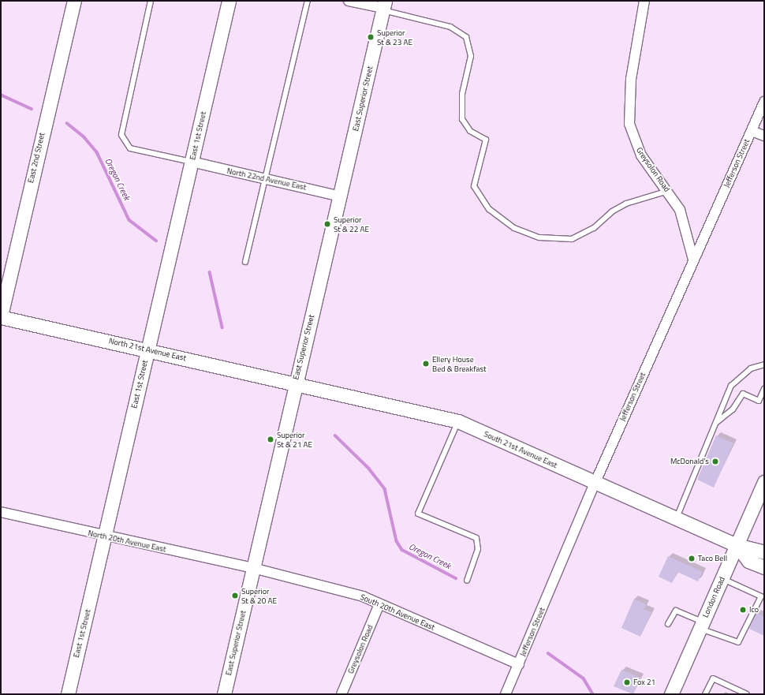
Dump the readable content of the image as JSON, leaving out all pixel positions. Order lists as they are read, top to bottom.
{
  "streets": {
    "street": [
      "East Superior Street",
      "East 1st Street",
      "East 2nd Street",
      "Jefferson Street",
      "Greysolon Road",
      "North 22nd Avenue East",
      "North 21st Avenue East",
      "South 21st Avenue East",
      "North 20th Avenue East",
      "London Road",
      "South 20th Avenue East"
    ]
  },
  "crossings": [
    ["East Superior Street", "North 22nd Avenue East"],
    ["East Superior Street", "North 21st Avenue East"],
    ["East Superior Street", "South 21st Avenue East"],
    ["East Superior Street", "North 20th Avenue East"],
    ["East Superior Street", "South 20th Avenue East"],
    ["East 1st Street", "North 22nd Avenue East"],
    ["East 1st Street", "North 21st Avenue East"],
    ["East 1st Street", "North 20th Avenue East"],
    ["East 2nd Street", "North 21st Avenue East"],
    ["Jefferson Street", "Greysolon Road"],
    ["Jefferson Street", "South 21st Avenue East"],
    ["Jefferson Street", "South 20th Avenue East"],
    ["Greysolon Road", "South 20th Avenue East"],
    ["North 21st Avenue East", "South 21st Avenue East"],
    ["South 21st Avenue East", "London Road"],
    ["North 20th Avenue East", "South 20th Avenue East"]
  ],
  "water": ["Oregon Creek"],
  "places": [
    "Superior St & 23 AE",
    "Superior St & 22 AE",
    "Ellery House Bed & Breakfast",
    "Superior St & 21 AE",
    "McDonald's",
    "Taco Bell",
    "Superior St & 20 AE",
    "Ico",
    "Fox 21"
  ]
}
